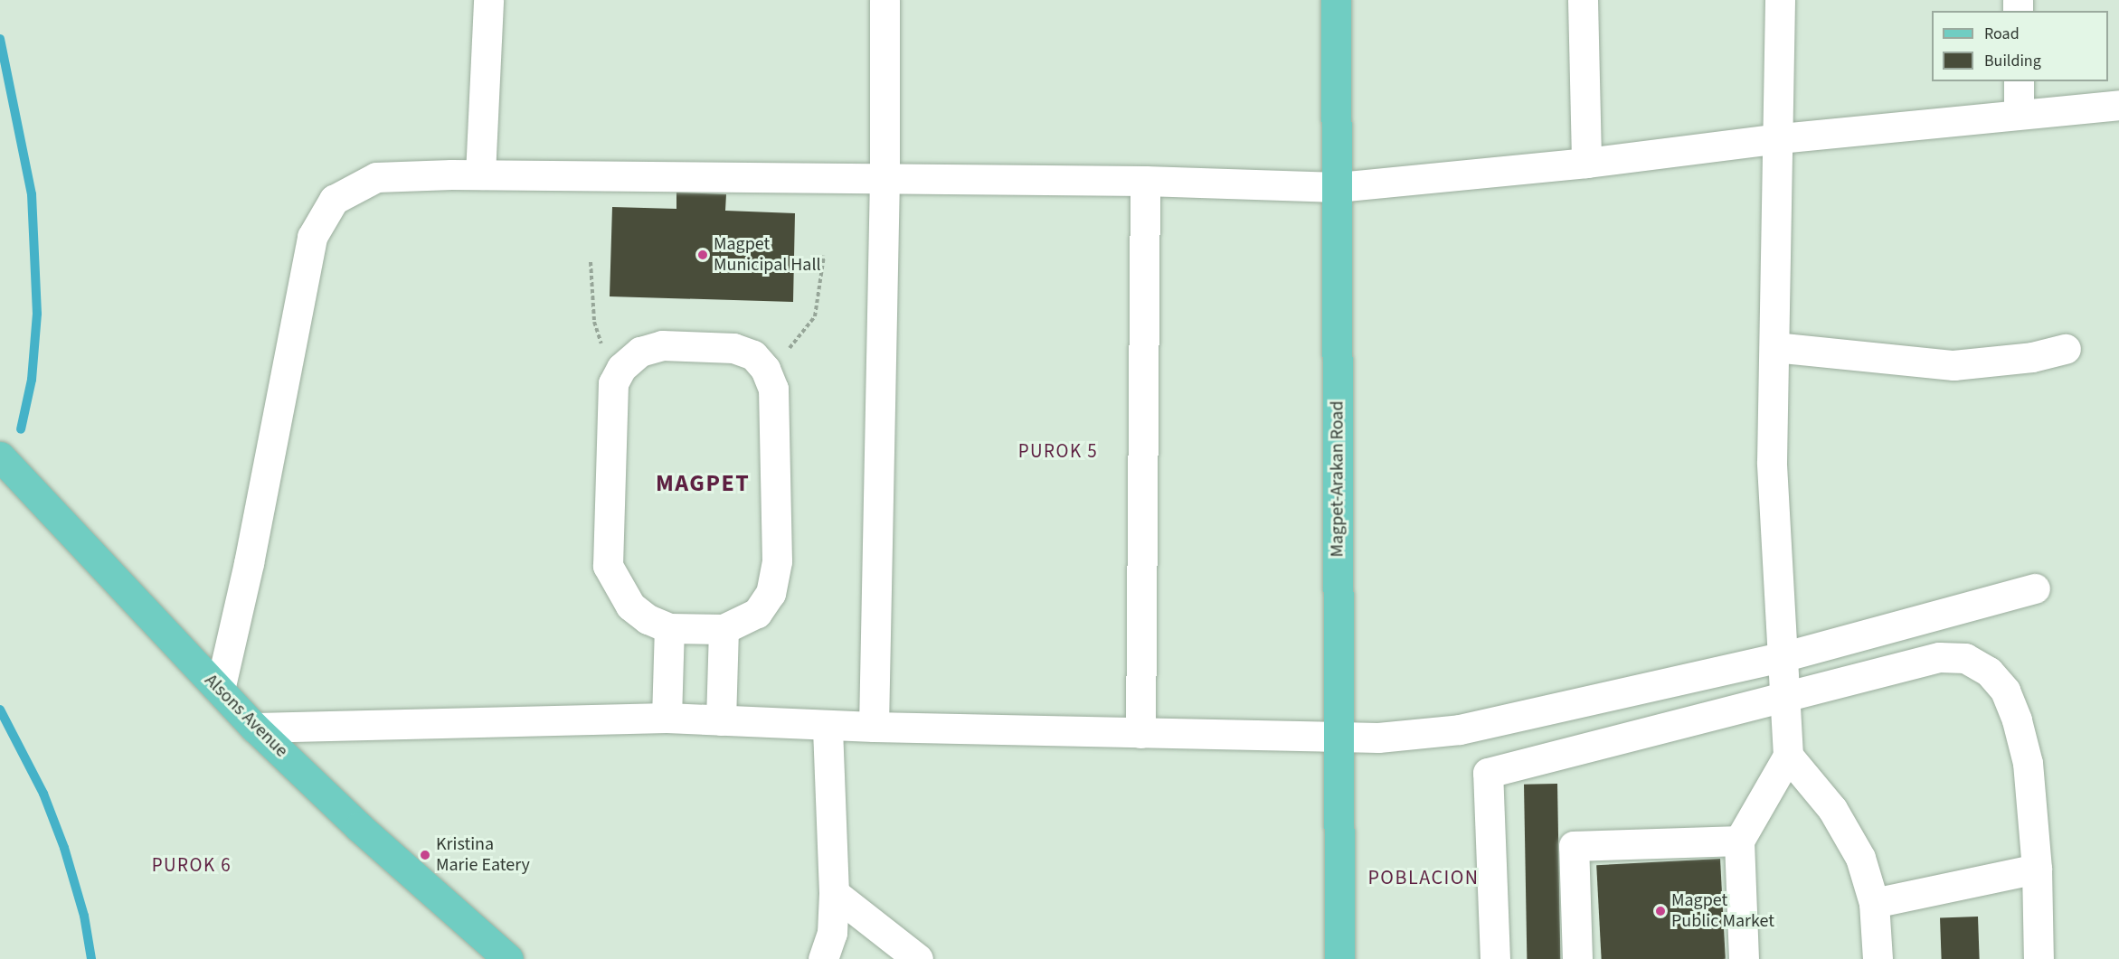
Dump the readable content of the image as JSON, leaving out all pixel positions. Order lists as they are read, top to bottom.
{
  "streets": {
    "main road": ["Magpet-Arakan Road", "Alsons Avenue"]
  },
  "districts": [
    "PUROK 5",
    "MAGPET",
    "PUROK 6",
    "POBLACION"
  ],
  "places": ["Magpet Municipal Hall", "Kristina Marie Eatery", "Magpet Public Market"],
  "legend": ["Road", "Building"]
}
